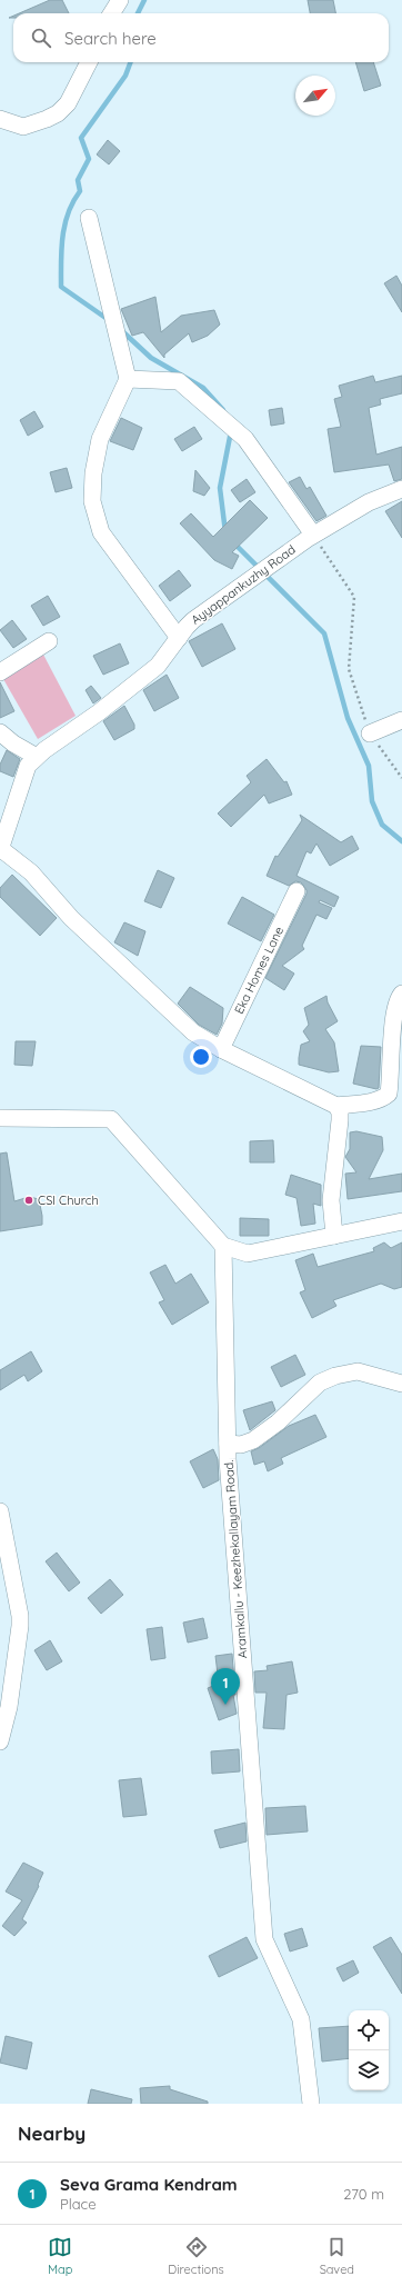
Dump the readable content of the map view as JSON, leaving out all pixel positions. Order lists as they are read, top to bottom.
{
  "streets": {
    "street": ["Ayyappankuzhy Road", "Eka Homes Lane", "Aramkallu - Keezhekallayam Road."]
  },
  "places": ["CSI Church"],
  "north": "top right",
  "page": {
    "search": "Search here",
    "pins": "1",
    "heading": "Nearby",
    "list": [
      {
        "mark": "1",
        "name": "Seva Grama Kendram",
        "note": "Place",
        "value": "270 m"
      }
    ],
    "nav": ["Map", "Directions", "Saved"]
  }
}
